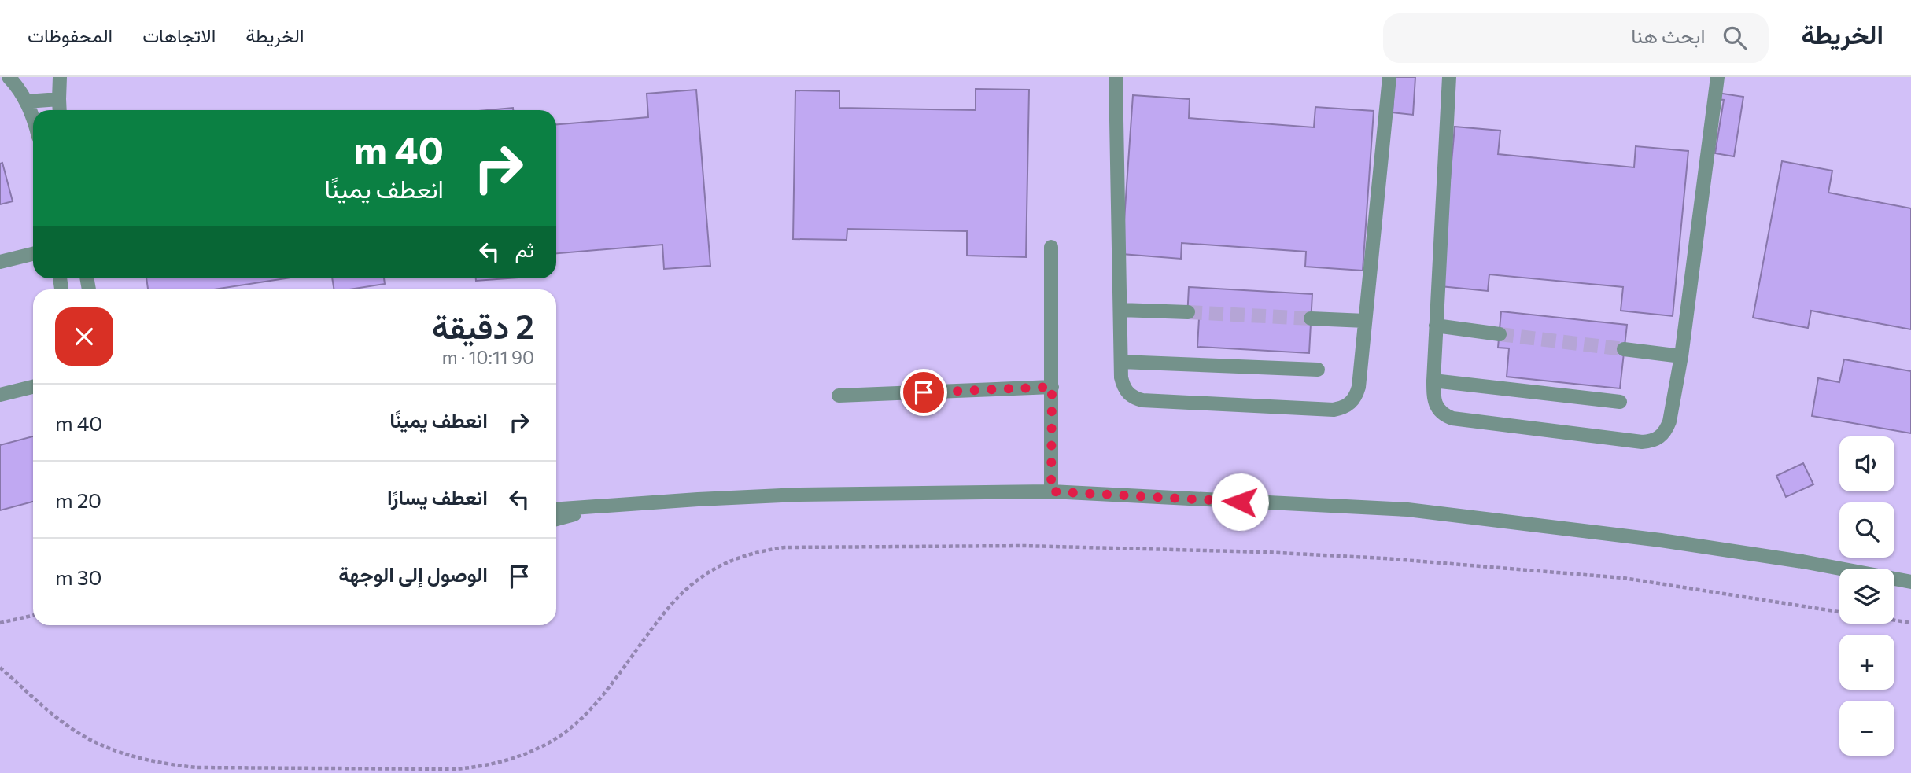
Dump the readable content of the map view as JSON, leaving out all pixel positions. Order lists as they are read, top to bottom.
{
  "page": {
    "header": "الخريطة",
    "search": "ابحث هنا",
    "nav": ["الخريطة", "الاتجاهات", "المحفوظات"],
    "turn": ["40 m", "انعطف يمينًا"],
    "then": "ثم",
    "heading": ["2 دقيقة", "90 m · 10:11"],
    "list": [
      {
        "name": "انعطف يمينًا",
        "value": "40 m"
      },
      {
        "name": "انعطف يسارًا",
        "value": "20 m"
      },
      {
        "name": "الوصول إلى الوجهة",
        "value": "30 m"
      }
    ],
    "map_buttons": ["+", "−"]
  }
}
